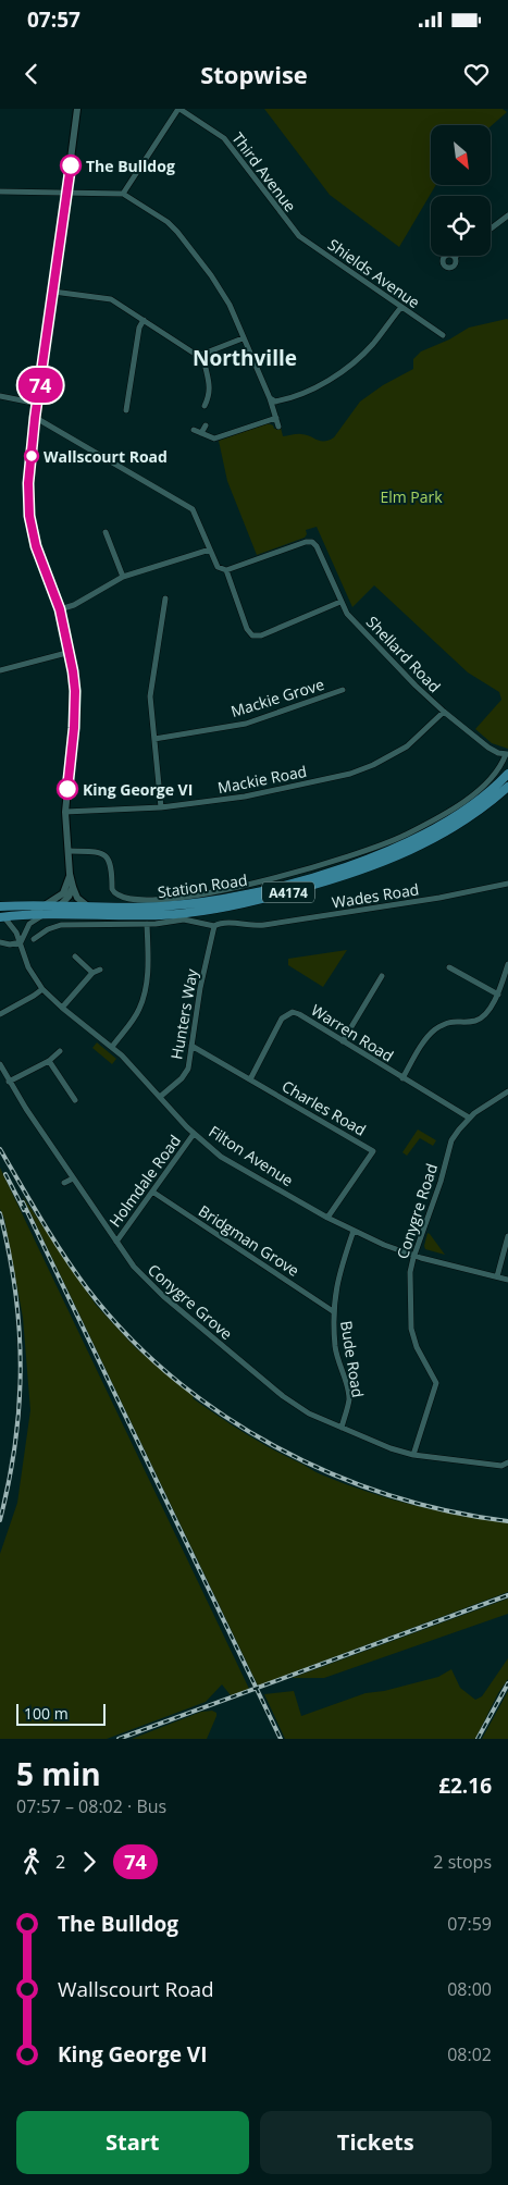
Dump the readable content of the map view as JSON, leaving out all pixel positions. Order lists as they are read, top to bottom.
{
  "streets": {
    "main road": ["Station Road", "A4174"],
    "street": [
      "Third Avenue",
      "Shields Avenue",
      "Shellard Road",
      "Mackie Grove",
      "Mackie Road",
      "Wades Road",
      "Hunters Way",
      "Warren Road",
      "Charles Road",
      "Filton Avenue",
      "Holmdale Road",
      "Conygre Road",
      "Bridgman Grove",
      "Conygre Grove",
      "Bude Road"
    ]
  },
  "crossings": [
    ["Third Avenue", "Shields Avenue"],
    ["Shellard Road", "Mackie Road"],
    ["Shellard Road", "Station Road"],
    ["Station Road", "Wades Road"],
    ["Station Road", "Hunters Way"],
    ["Station Road", "Filton Avenue"],
    ["Wades Road", "Hunters Way"],
    ["Hunters Way", "Charles Road"],
    ["Hunters Way", "Filton Avenue"],
    ["Warren Road", "Charles Road"],
    ["Warren Road", "Conygre Road"],
    ["Charles Road", "Filton Avenue"],
    ["Filton Avenue", "Holmdale Road"],
    ["Filton Avenue", "Conygre Road"],
    ["Filton Avenue", "Bude Road"],
    ["Holmdale Road", "Bridgman Grove"],
    ["Holmdale Road", "Conygre Grove"],
    ["Conygre Road", "Conygre Grove"],
    ["Bridgman Grove", "Bude Road"],
    ["Conygre Grove", "Bude Road"]
  ],
  "districts": ["Northville"],
  "parks": ["Elm Park"],
  "places": ["The Bulldog", "Wallscourt Road", "King George VI"],
  "lines": ["bus line 74"],
  "scale_bar": "100 m",
  "north": "bottom right",
  "page": {
    "status": "07:57",
    "header": "Stopwise",
    "on_map": "74",
    "scale": "100 m",
    "heading": ["5 min", "07:57 – 08:02 · Bus", "£2.16"],
    "legs": ["2", "74", "2 stops"],
    "list": [
      {
        "name": "The Bulldog",
        "value": "07:59"
      },
      {
        "name": "Wallscourt Road",
        "value": "08:00"
      },
      {
        "name": "King George VI",
        "value": "08:02"
      }
    ],
    "buttons": ["Start", "Tickets"]
  }
}
